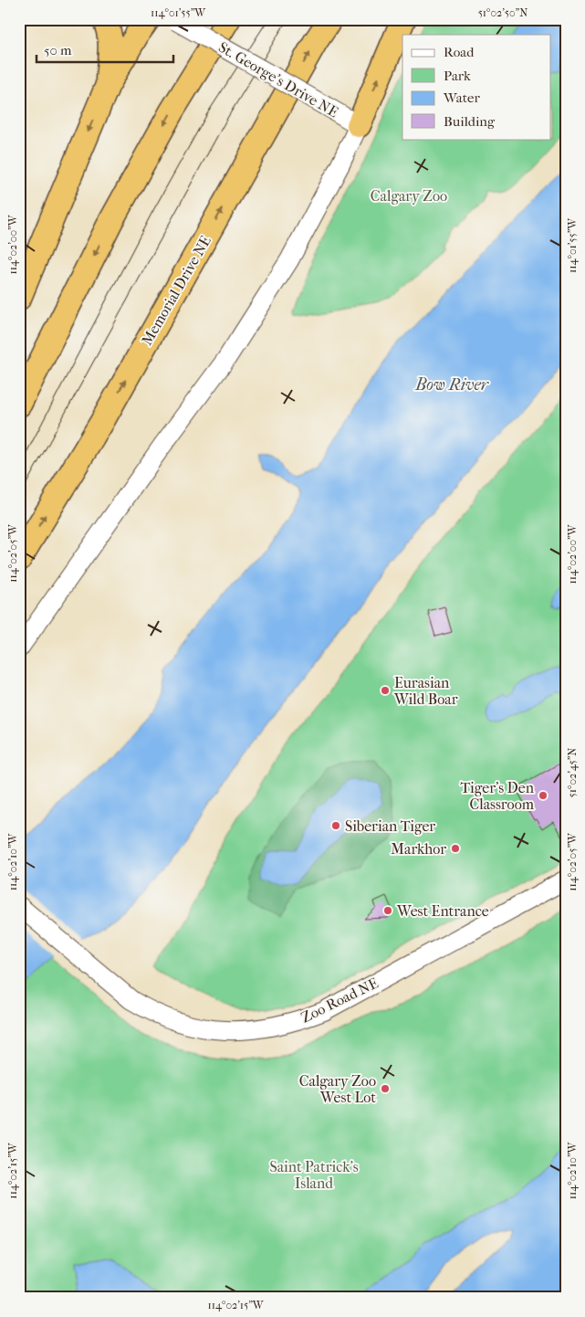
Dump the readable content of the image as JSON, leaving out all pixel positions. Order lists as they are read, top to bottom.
{
  "streets": {
    "highway": ["Memorial Drive NE"],
    "street": ["St. George's Drive NE", "Zoo Road NE"]
  },
  "water": ["Bow River"],
  "parks": ["Calgary Zoo", "Saint Patrick's Island"],
  "places": [
    "Eurasian Wild Boar",
    "Tiger's Den Classroom",
    "Siberian Tiger",
    "Markhor",
    "West Entrance",
    "Calgary Zoo West Lot"
  ],
  "legend": [
    "Road",
    "Park",
    "Water",
    "Building"
  ],
  "scale_bar": "50 m",
  "coordinates": [
    "114°01'55\"W",
    "51°02'50\"N",
    "114°02'00\"W",
    "114°02'05\"W",
    "51°02'45\"N",
    "114°02'10\"W",
    "114°02'15\"W"
  ]
}
